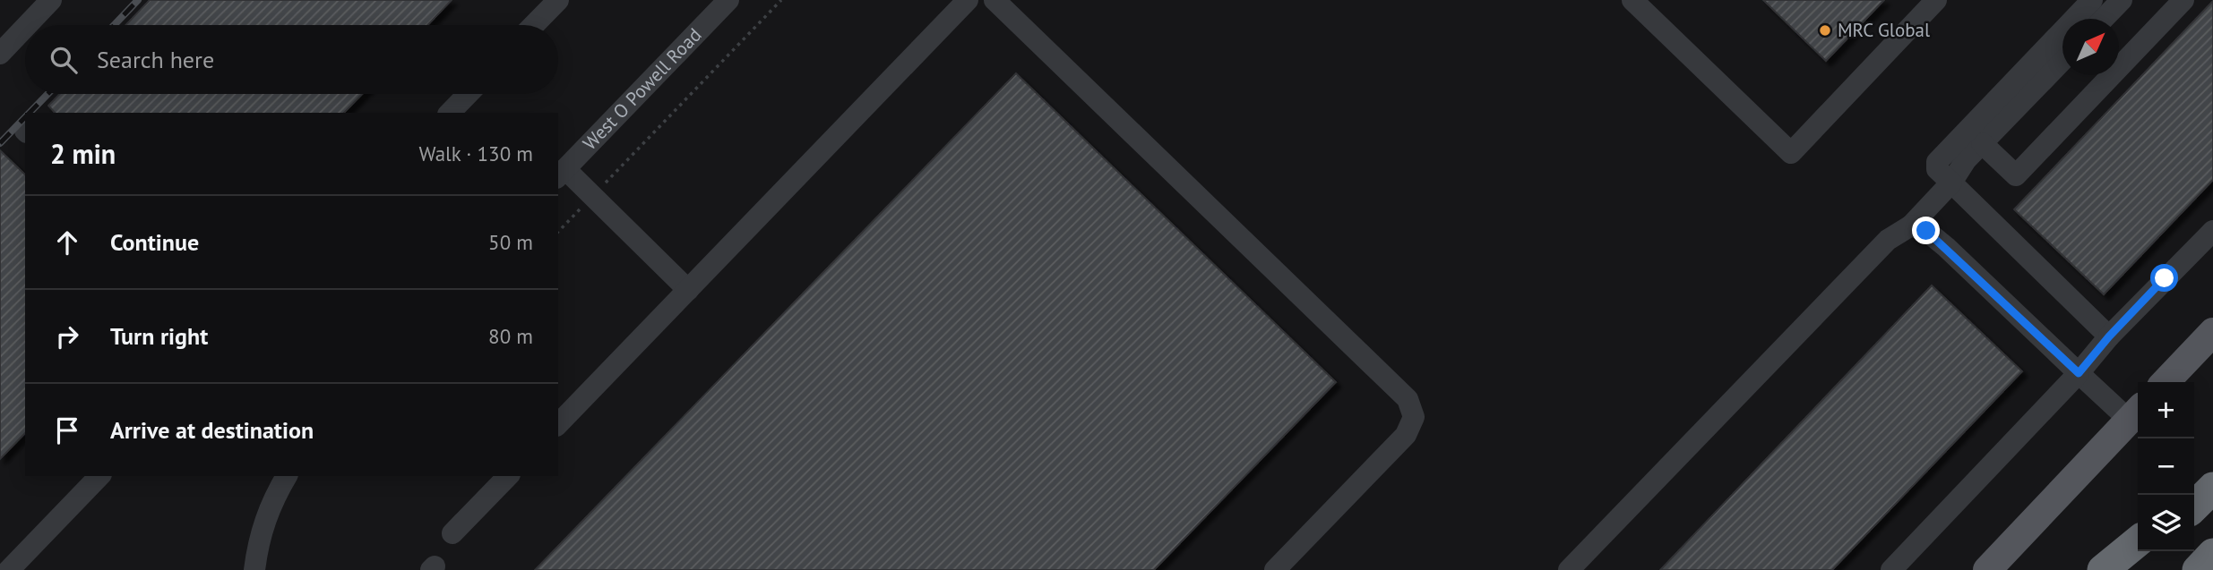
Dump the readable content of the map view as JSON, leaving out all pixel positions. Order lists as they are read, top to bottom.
{
  "streets": {
    "street": ["West O Powell Road"]
  },
  "places": ["MRC Global"],
  "north": "top right",
  "page": {
    "search": "Search here",
    "heading": ["2 min", "Walk · 130 m"],
    "list": [
      ["Continue", "50 m"],
      ["Turn right", "80 m"],
      "Arrive at destination"
    ],
    "map_buttons": ["+", "−"]
  }
}
